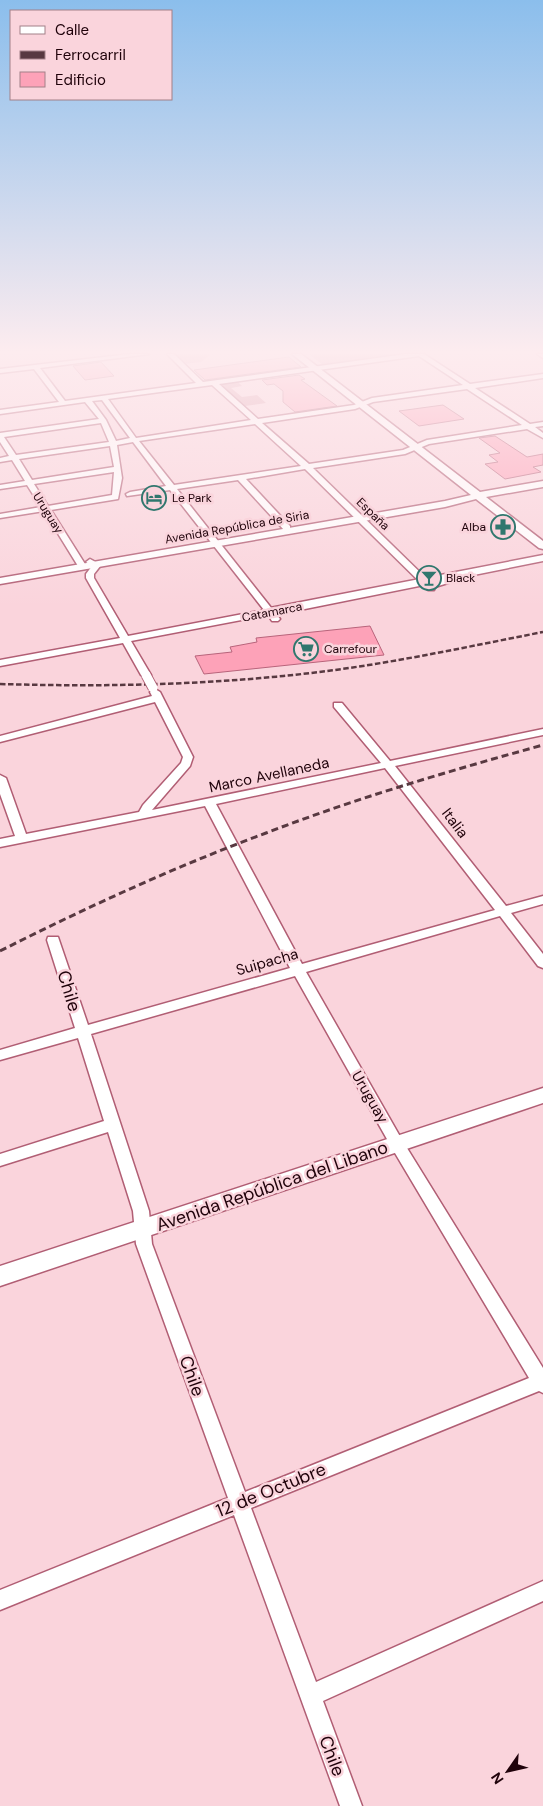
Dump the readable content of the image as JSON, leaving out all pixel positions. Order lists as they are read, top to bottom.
{
  "streets": {
    "main road": ["Avenida República de Siria", "Catamarca", "Avenida República del Libano"],
    "street": [
      "Uruguay",
      "España",
      "Marco Avellaneda",
      "Italia",
      "Suipacha",
      "Chile",
      "12 de Octubre"
    ]
  },
  "crossings": [
    ["Uruguay", "Avenida República de Siria"],
    ["Uruguay", "Marco Avellaneda"],
    ["Uruguay", "Suipacha"],
    ["Uruguay", "Avenida República del Libano"],
    ["Uruguay", "12 de Octubre"],
    ["España", "Avenida República de Siria"],
    ["España", "Catamarca"],
    ["Marco Avellaneda", "Italia"],
    ["Italia", "Suipacha"],
    ["Suipacha", "Chile"],
    ["Chile", "Avenida República del Libano"],
    ["Chile", "12 de Octubre"]
  ],
  "places": {
    "hotel": ["Le Park"],
    "pharmacy": ["Alba"],
    "bar": ["Black"],
    "supermarket": ["Carrefour"]
  },
  "legend": ["Calle", "Ferrocarril", "Edificio"],
  "north": "bottom left"
}
